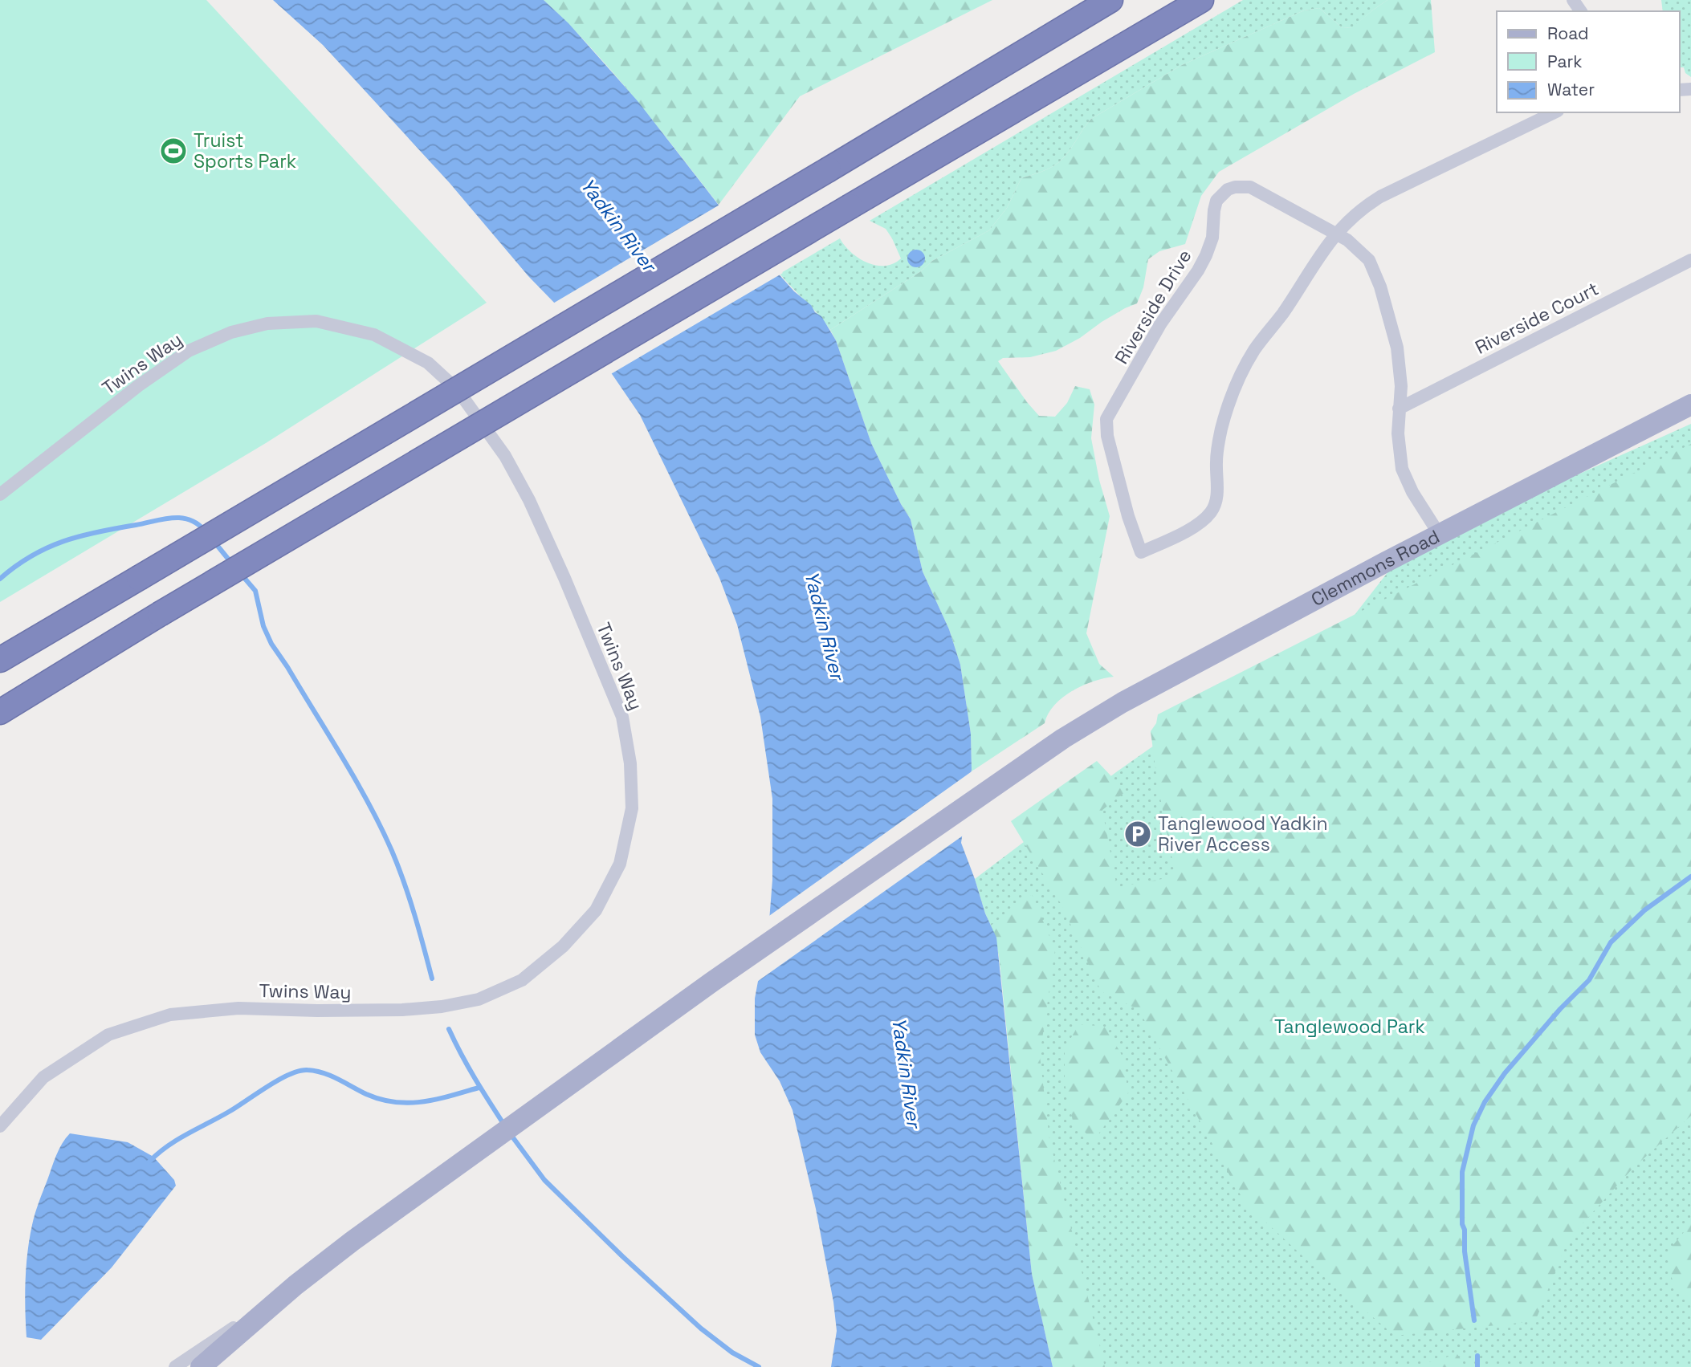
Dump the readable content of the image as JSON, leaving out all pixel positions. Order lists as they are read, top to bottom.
{
  "streets": {
    "main road": ["Clemmons Road"],
    "street": ["Riverside Drive", "Riverside Court", "Twins Way"]
  },
  "crossings": [
    ["Riverside Drive", "Riverside Court"],
    ["Riverside Drive", "Clemmons Road"]
  ],
  "water": ["Yadkin River"],
  "parks": ["Tanglewood Park"],
  "places": {
    "sports": ["Truist Sports Park"],
    "parking": ["Tanglewood Yadkin River Access"]
  },
  "legend": ["Road", "Park", "Water"]
}
